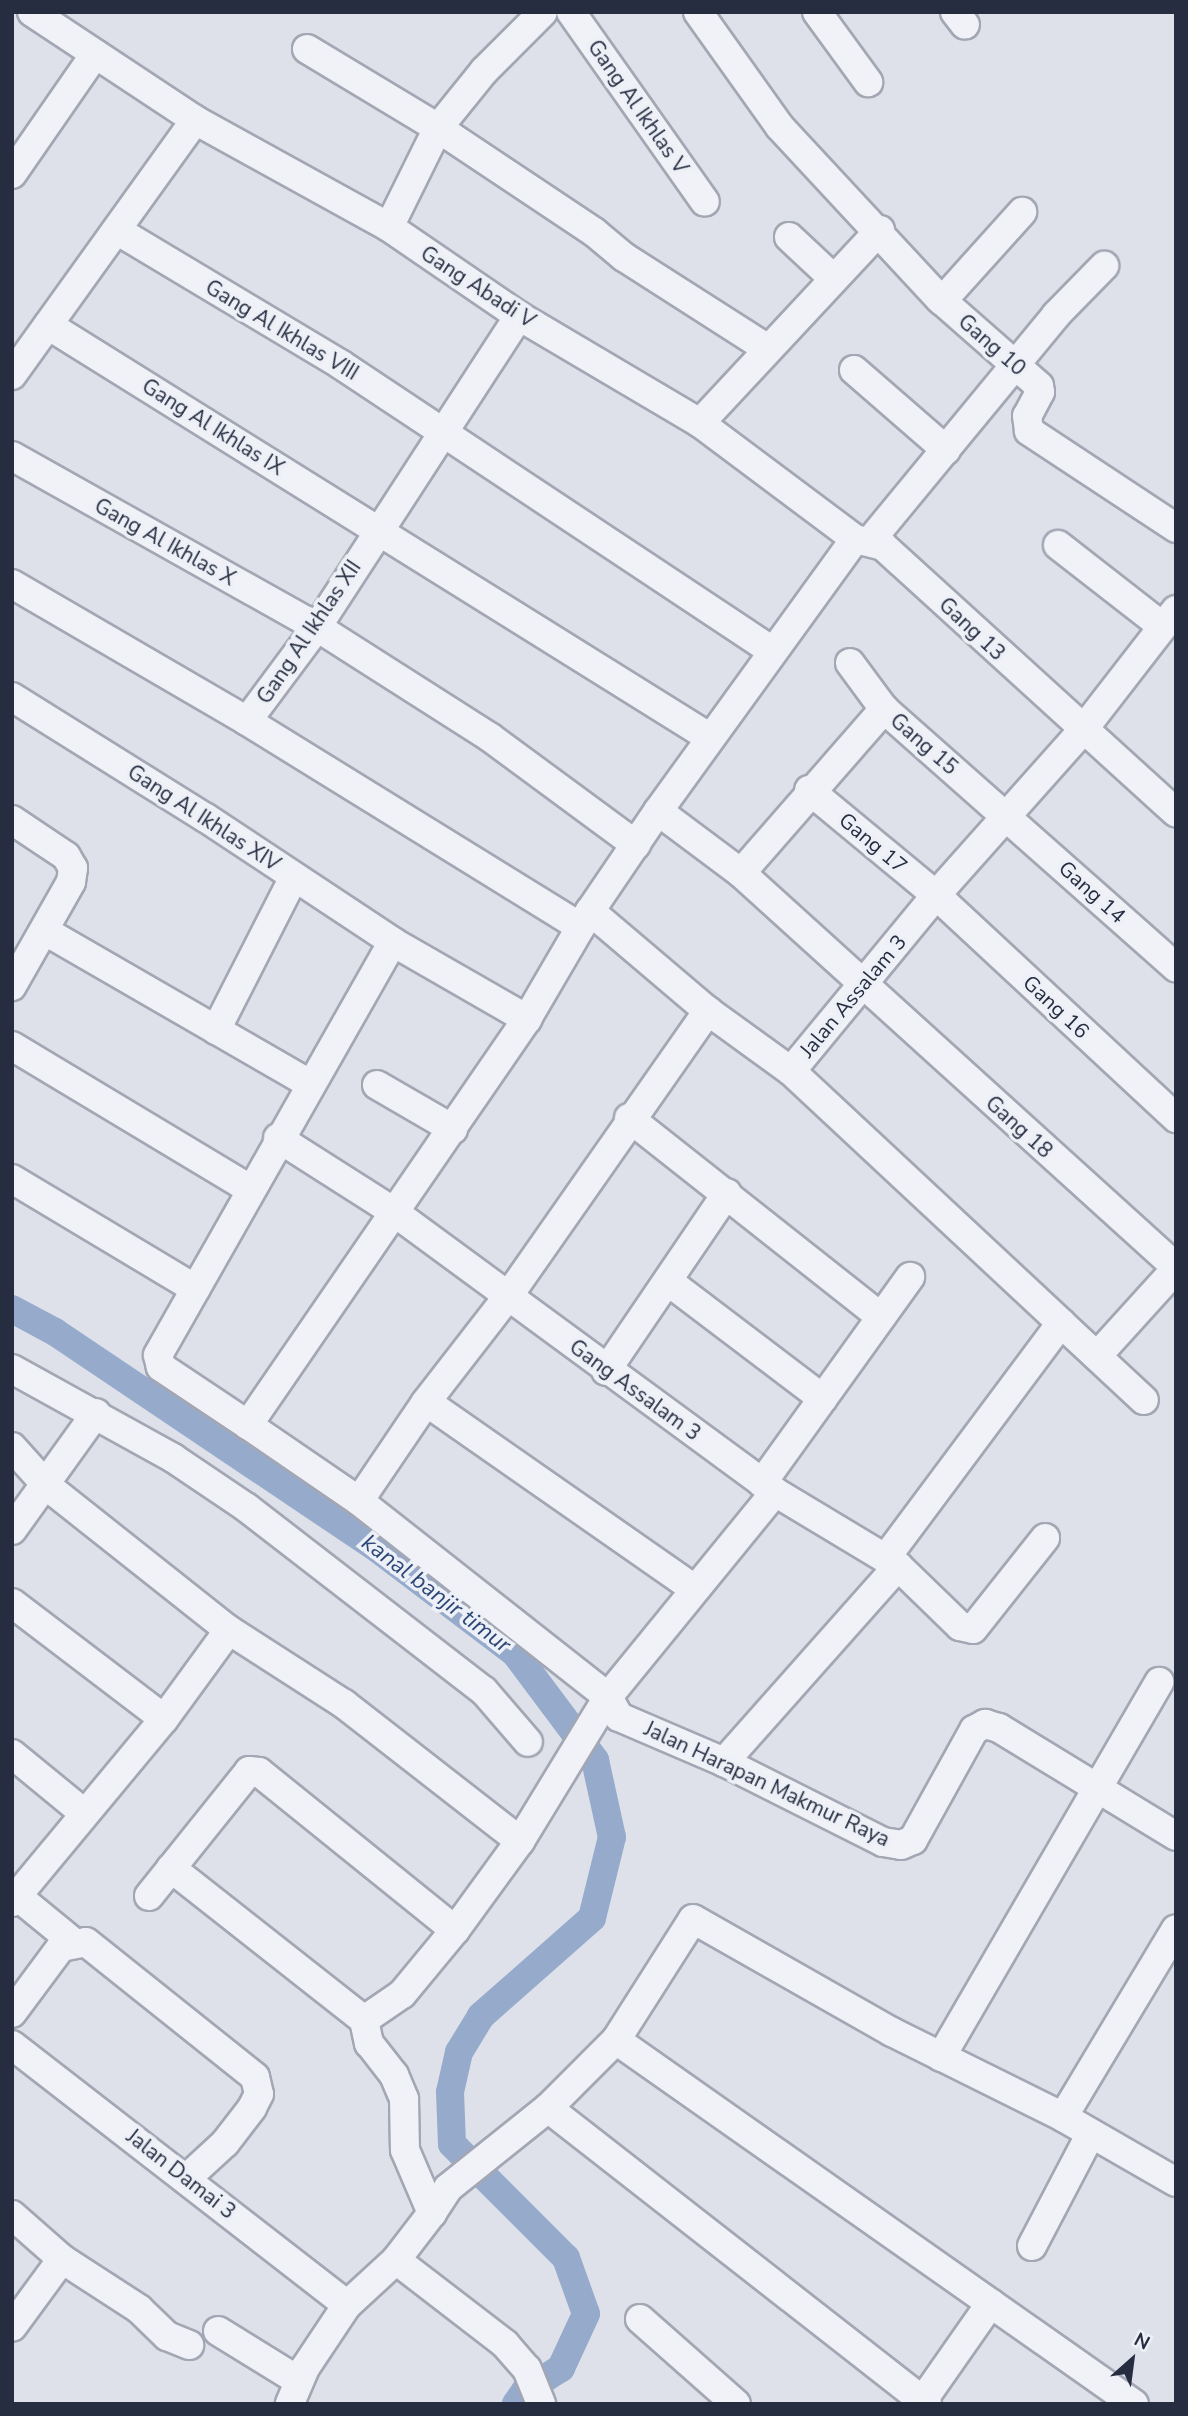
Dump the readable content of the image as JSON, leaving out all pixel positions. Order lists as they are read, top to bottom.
{
  "streets": {
    "street": [
      "Gang Al Ikhlas V",
      "Gang Abadi V",
      "Gang Al Ikhlas VIII",
      "Gang 10",
      "Gang Al Ikhlas IX",
      "Gang Al Ikhlas X",
      "Gang 13",
      "Gang Al Ikhlas XII",
      "Gang 15",
      "Gang Al Ikhlas XIV",
      "Gang 17",
      "Gang 14",
      "Jalan Assalam 3",
      "Gang 16",
      "Gang 18",
      "Gang Assalam 3",
      "Jalan Harapan Makmur Raya",
      "Jalan Damai 3"
    ]
  },
  "crossings": [
    ["Gang Abadi V", "Gang 13"],
    ["Gang Abadi V", "Gang Al Ikhlas XII"],
    ["Gang Al Ikhlas VIII", "Gang Al Ikhlas XII"],
    ["Gang Al Ikhlas IX", "Gang Al Ikhlas XII"],
    ["Gang Al Ikhlas X", "Gang Al Ikhlas XII"],
    ["Gang 13", "Jalan Assalam 3"],
    ["Gang Al Ikhlas XII", "Jalan Assalam 3"],
    ["Gang 15", "Gang 14"],
    ["Gang 15", "Jalan Assalam 3"],
    ["Gang 17", "Jalan Assalam 3"],
    ["Gang 17", "Gang 16"],
    ["Gang 14", "Jalan Assalam 3"],
    ["Jalan Assalam 3", "Gang 16"],
    ["Jalan Assalam 3", "Gang 18"]
  ],
  "water": ["kanal banjir timur"],
  "north": "top right"
}
